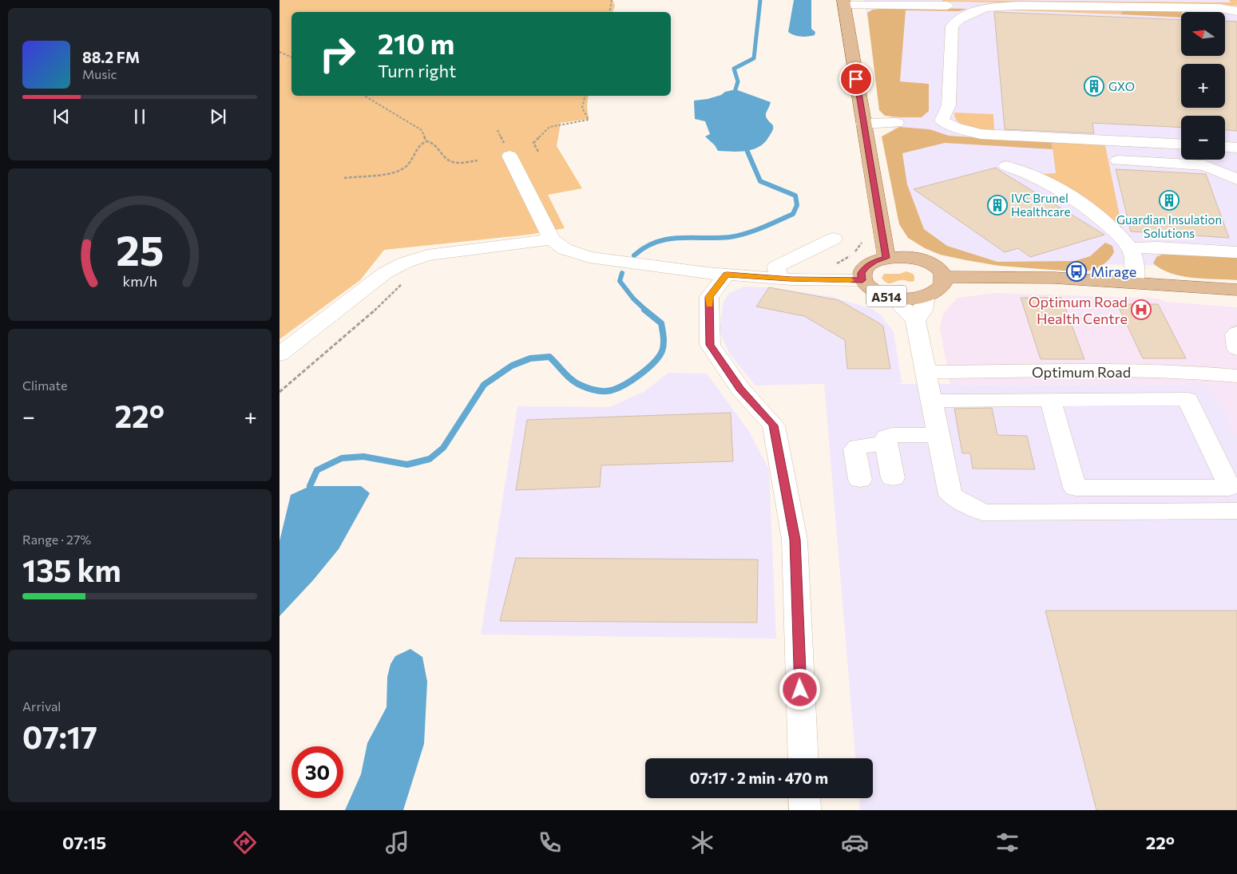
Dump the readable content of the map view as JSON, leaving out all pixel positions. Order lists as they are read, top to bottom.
{
  "streets": {
    "main road": ["A514"],
    "street": ["Optimum Road"]
  },
  "places": {
    "building": ["GXO", "Guardian Insulation Solutions", "IVC Brunel Healthcare"],
    "bus stop": ["Mirage"],
    "hospital": ["Optimum Road Health Centre"]
  },
  "north": "left",
  "page": {
    "map_buttons": ["+", "−"],
    "turn": ["210 m", "Turn right"],
    "song": ["88.2 FM", "Music"],
    "tile": [
      "Climate",
      ["Range · 27%", "135 km"],
      ["Arrival", "07:17"]
    ],
    "heat": ["−", "22°", "+"],
    "limit": "30",
    "trip": "07:17 · 2 min · 470 m",
    "tabs": ["07:15", "22°"],
    "gauge": ["25", "km/h"]
  }
}
